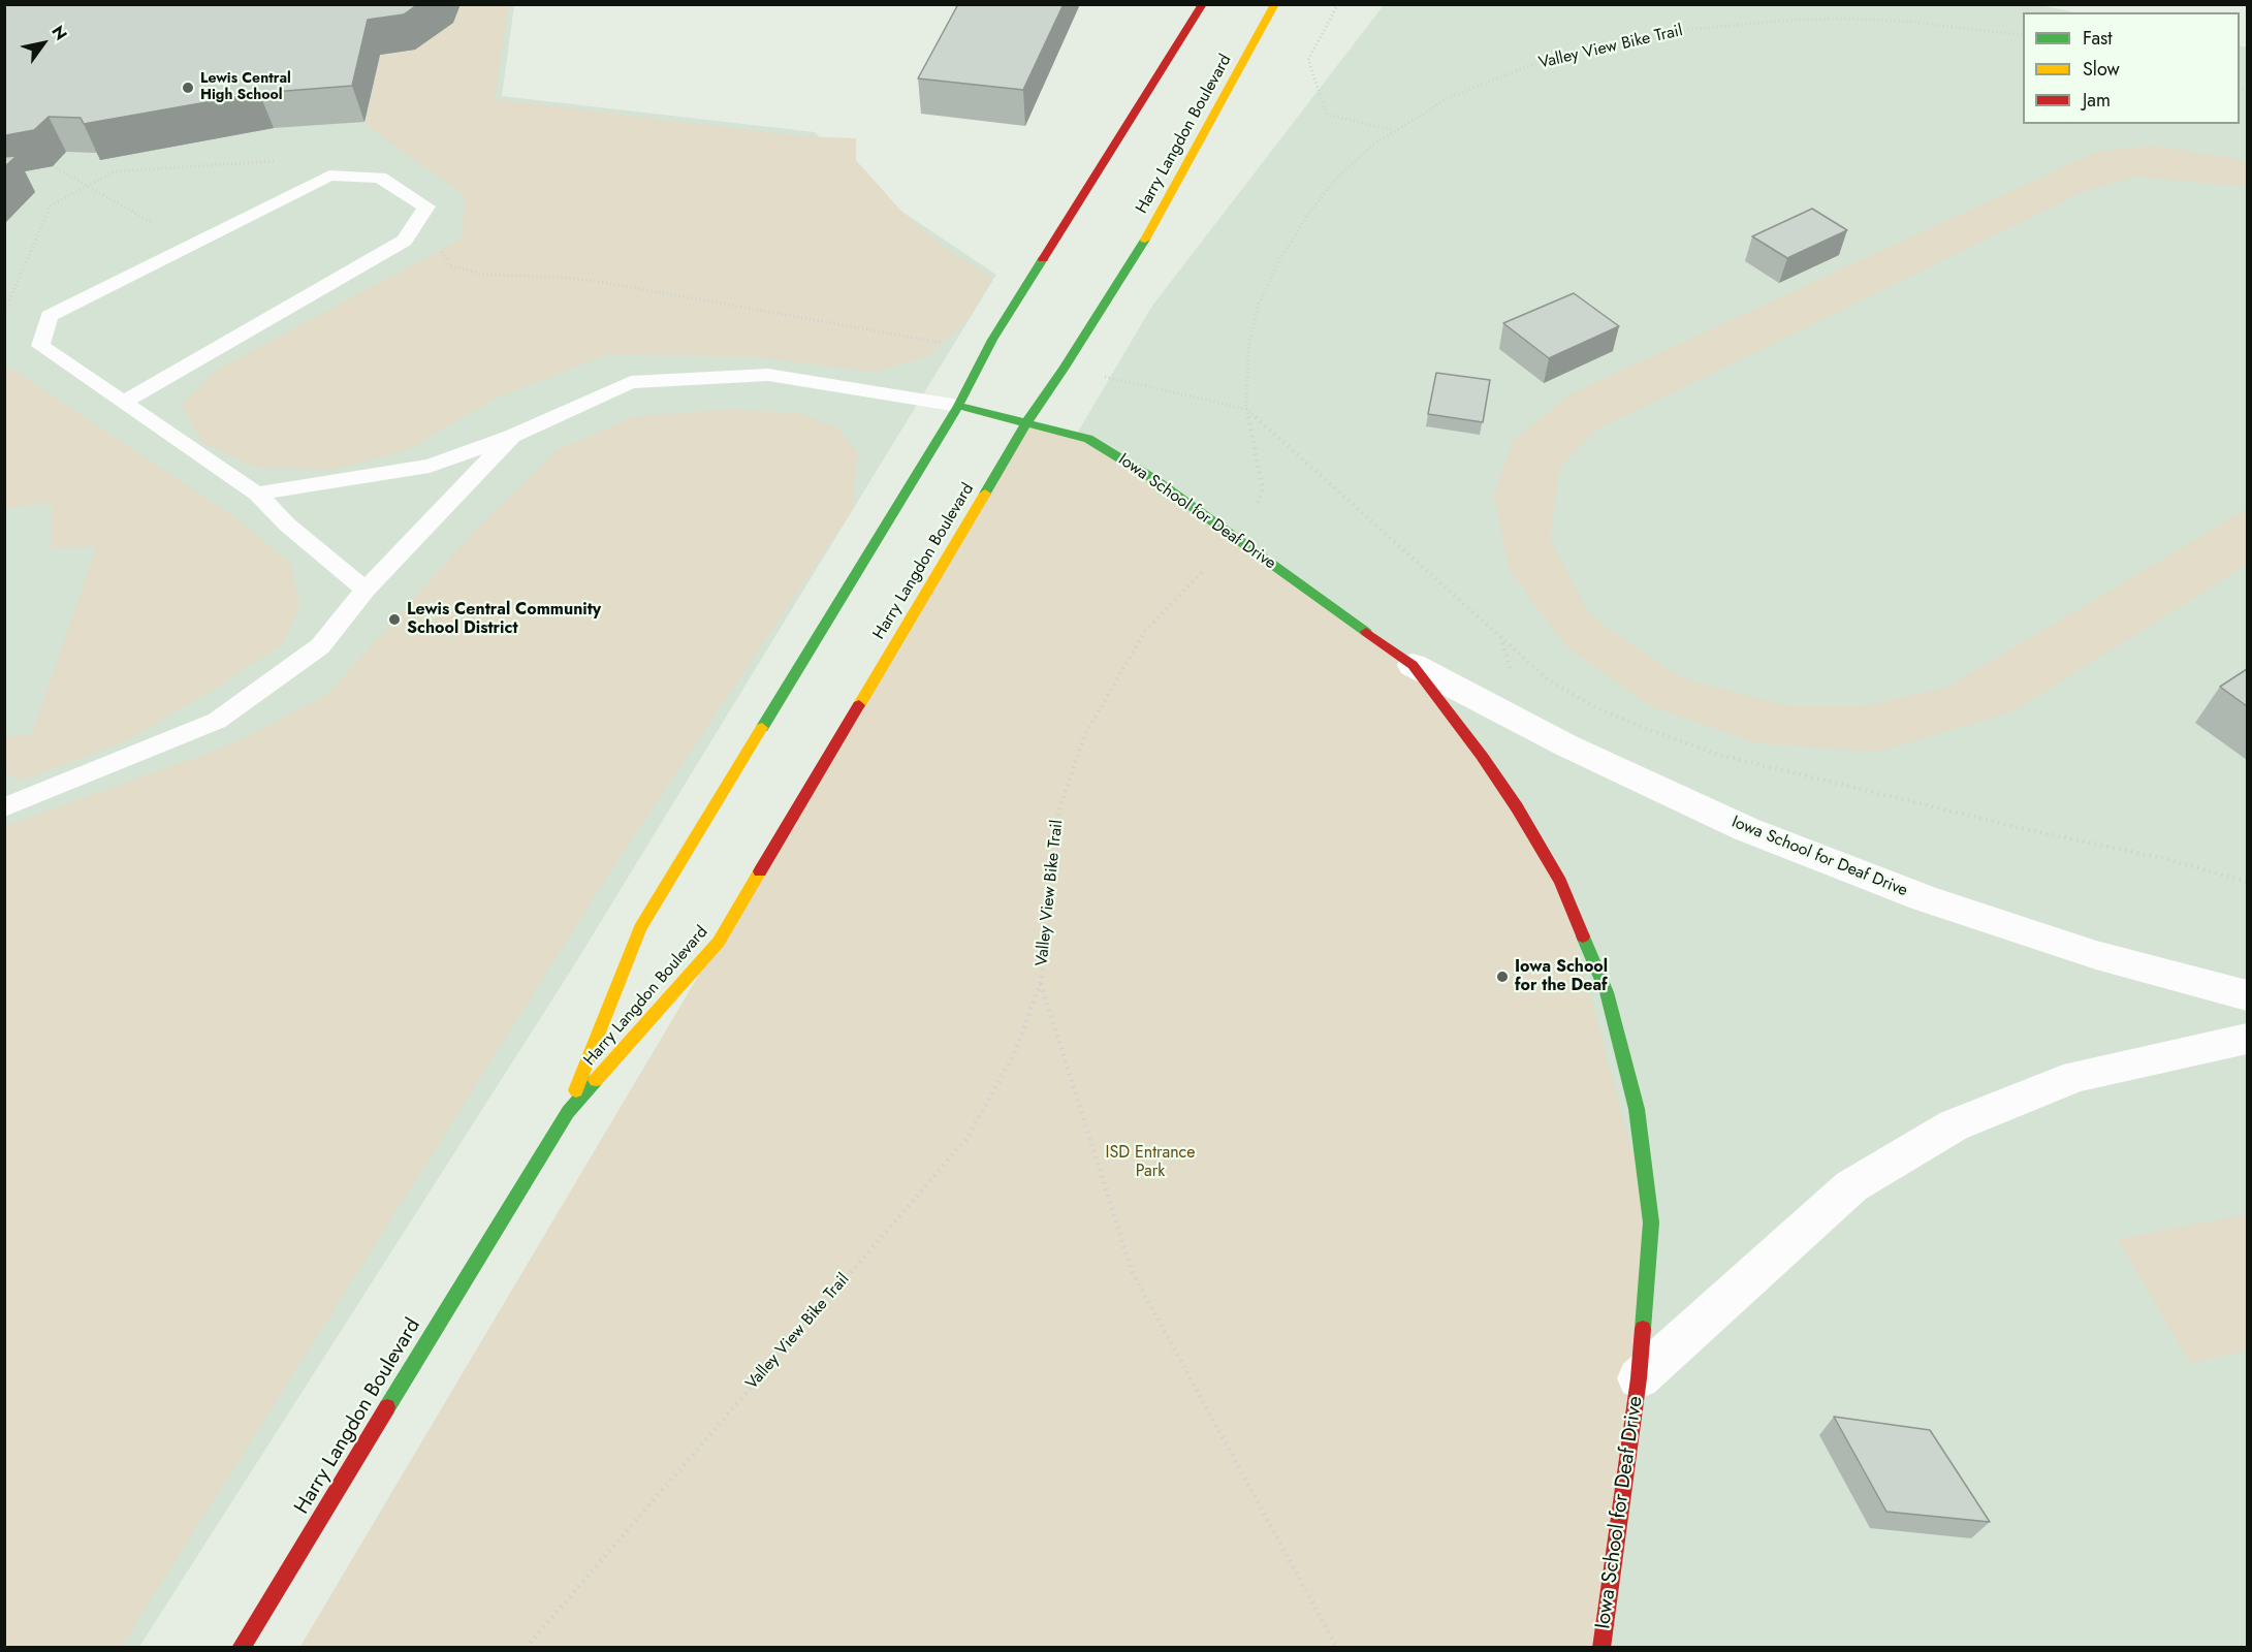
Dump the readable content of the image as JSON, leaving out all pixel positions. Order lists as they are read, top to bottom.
{
  "streets": {
    "main road": ["Harry Langdon Boulevard", "Iowa School for Deaf Drive"],
    "path": ["Valley View Bike Trail"]
  },
  "crossings": [
    ["Valley View Bike Trail", "Iowa School for Deaf Drive"],
    ["Harry Langdon Boulevard", "Iowa School for Deaf Drive"]
  ],
  "parks": ["ISD Entrance Park"],
  "places": ["Lewis Central High School", "Lewis Central Community School District", "Iowa School for the Deaf"],
  "legend": ["Fast", "Slow", "Jam"],
  "north": "top right"
}
